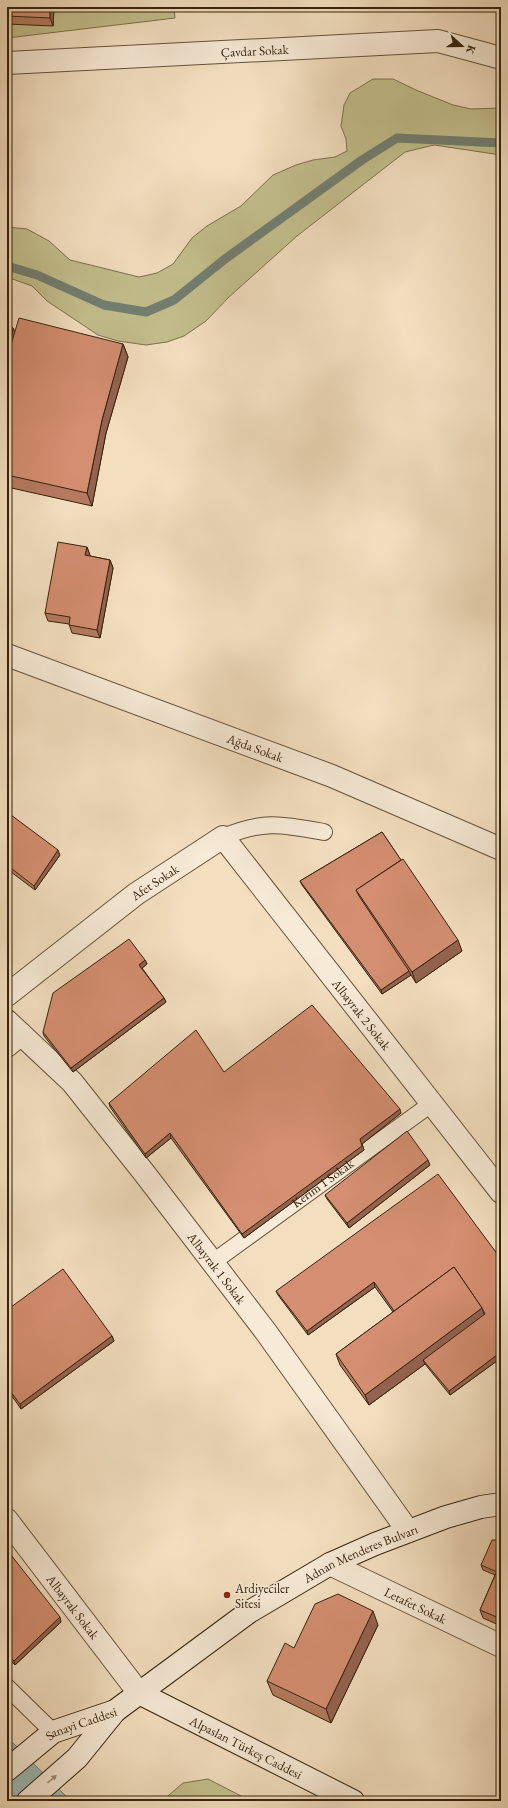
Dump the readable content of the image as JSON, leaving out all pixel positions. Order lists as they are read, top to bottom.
{
  "streets": {
    "street": [
      "Çavdar Sokak",
      "Ağda Sokak",
      "Afet Sokak",
      "Albayrak 2 Sokak",
      "Albayrak 1 Sokak",
      "Adnan Menderes Bulvarı",
      "Letafet Sokak",
      "Albayrak Sokak",
      "Sanayi Caddesi",
      "Alpaslan Türkeş Caddesi"
    ],
    "lane": ["Kerim 1 Sokak"]
  },
  "crossings": [
    ["Afet Sokak", "Albayrak 2 Sokak"],
    ["Albayrak 2 Sokak", "Kerim 1 Sokak"],
    ["Kerim 1 Sokak", "Albayrak 1 Sokak"],
    ["Albayrak 1 Sokak", "Adnan Menderes Bulvarı"],
    ["Adnan Menderes Bulvarı", "Letafet Sokak"],
    ["Adnan Menderes Bulvarı", "Albayrak Sokak"],
    ["Adnan Menderes Bulvarı", "Sanayi Caddesi"],
    ["Adnan Menderes Bulvarı", "Alpaslan Türkeş Caddesi"],
    ["Albayrak Sokak", "Alpaslan Türkeş Caddesi"]
  ],
  "places": ["Ardiyeciler Sitesi"],
  "north": "right"
}
